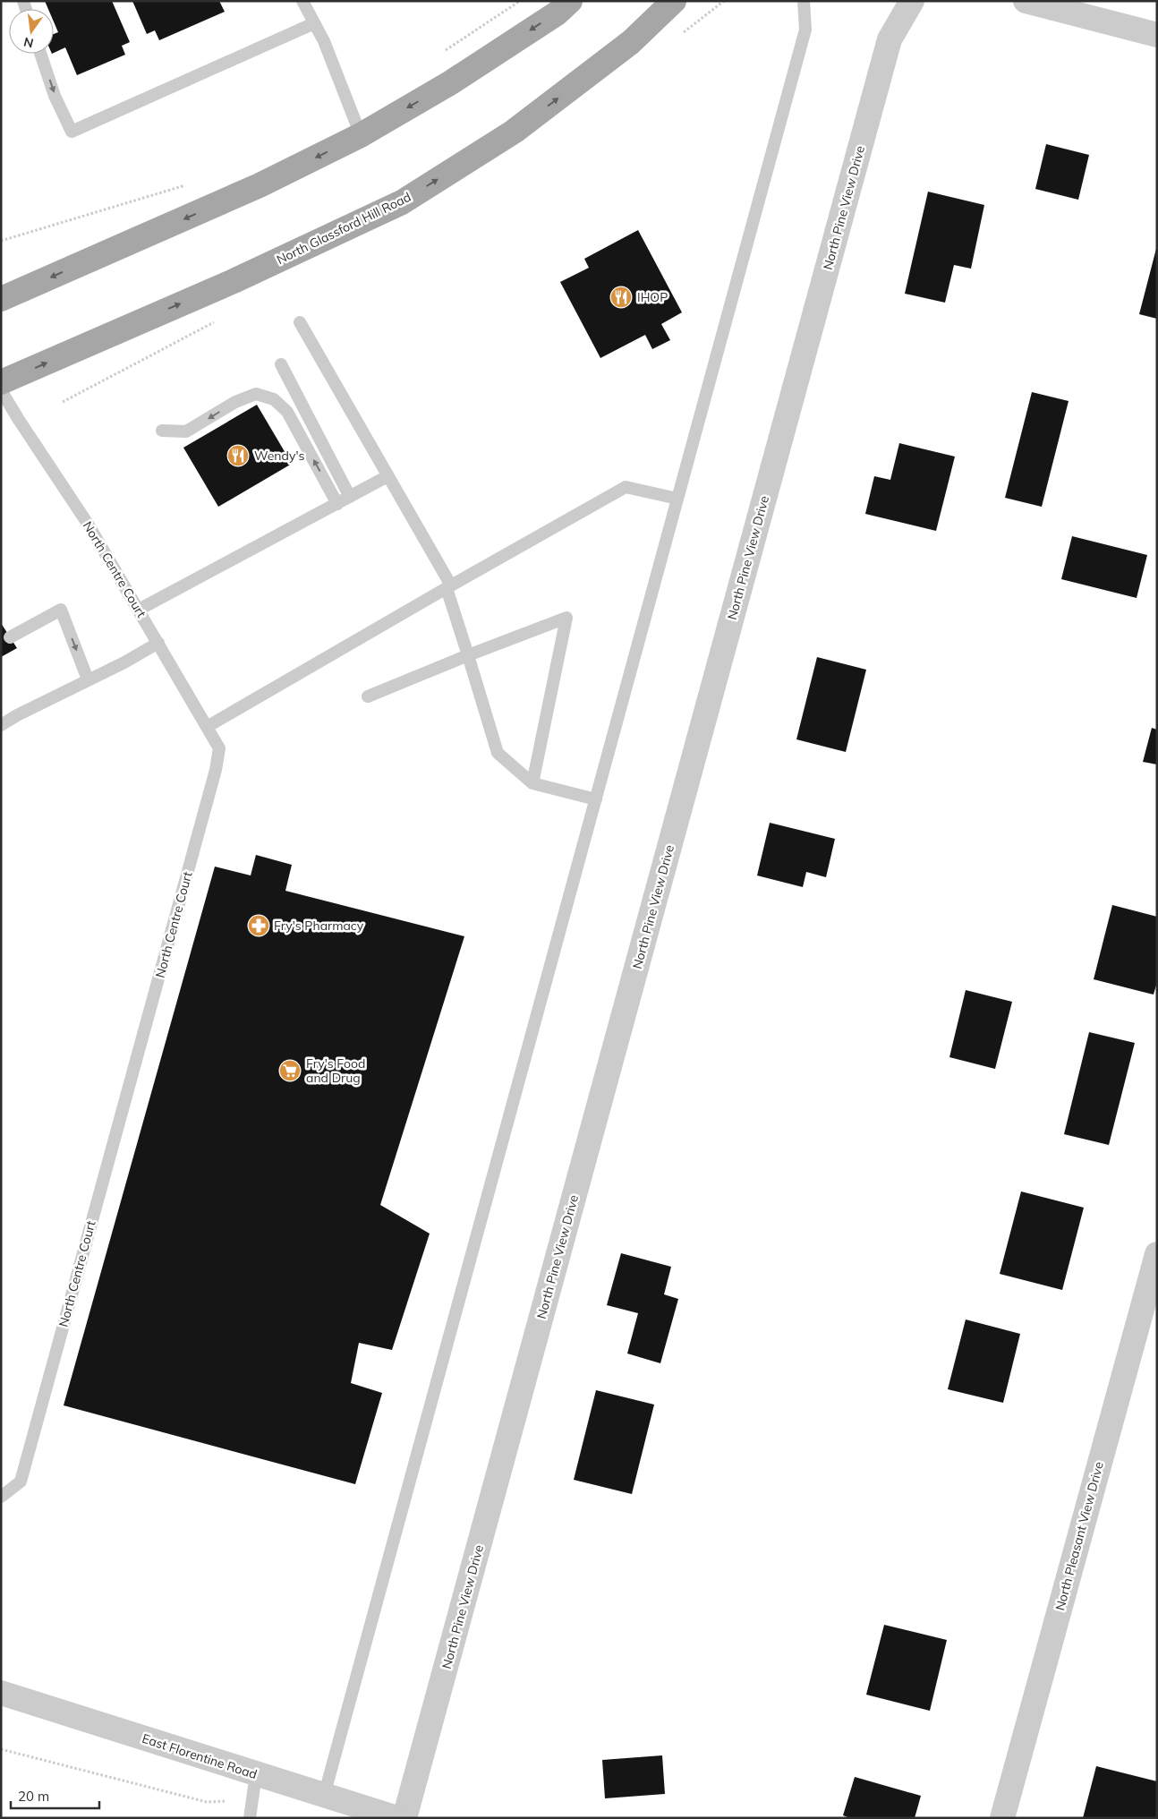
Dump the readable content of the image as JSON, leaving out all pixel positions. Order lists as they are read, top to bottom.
{
  "streets": {
    "main road": ["North Glassford Hill Road"],
    "street": ["North Pine View Drive", "North Pleasant View Drive", "East Florentine Road"],
    "lane": ["North Centre Court"]
  },
  "places": {
    "restaurant": ["IHOP", "Wendy's"],
    "pharmacy": ["Fry's Pharmacy"],
    "supermarket": ["Fry's Food and Drug"]
  },
  "scale_bar": "20 m",
  "north": "bottom"
}
